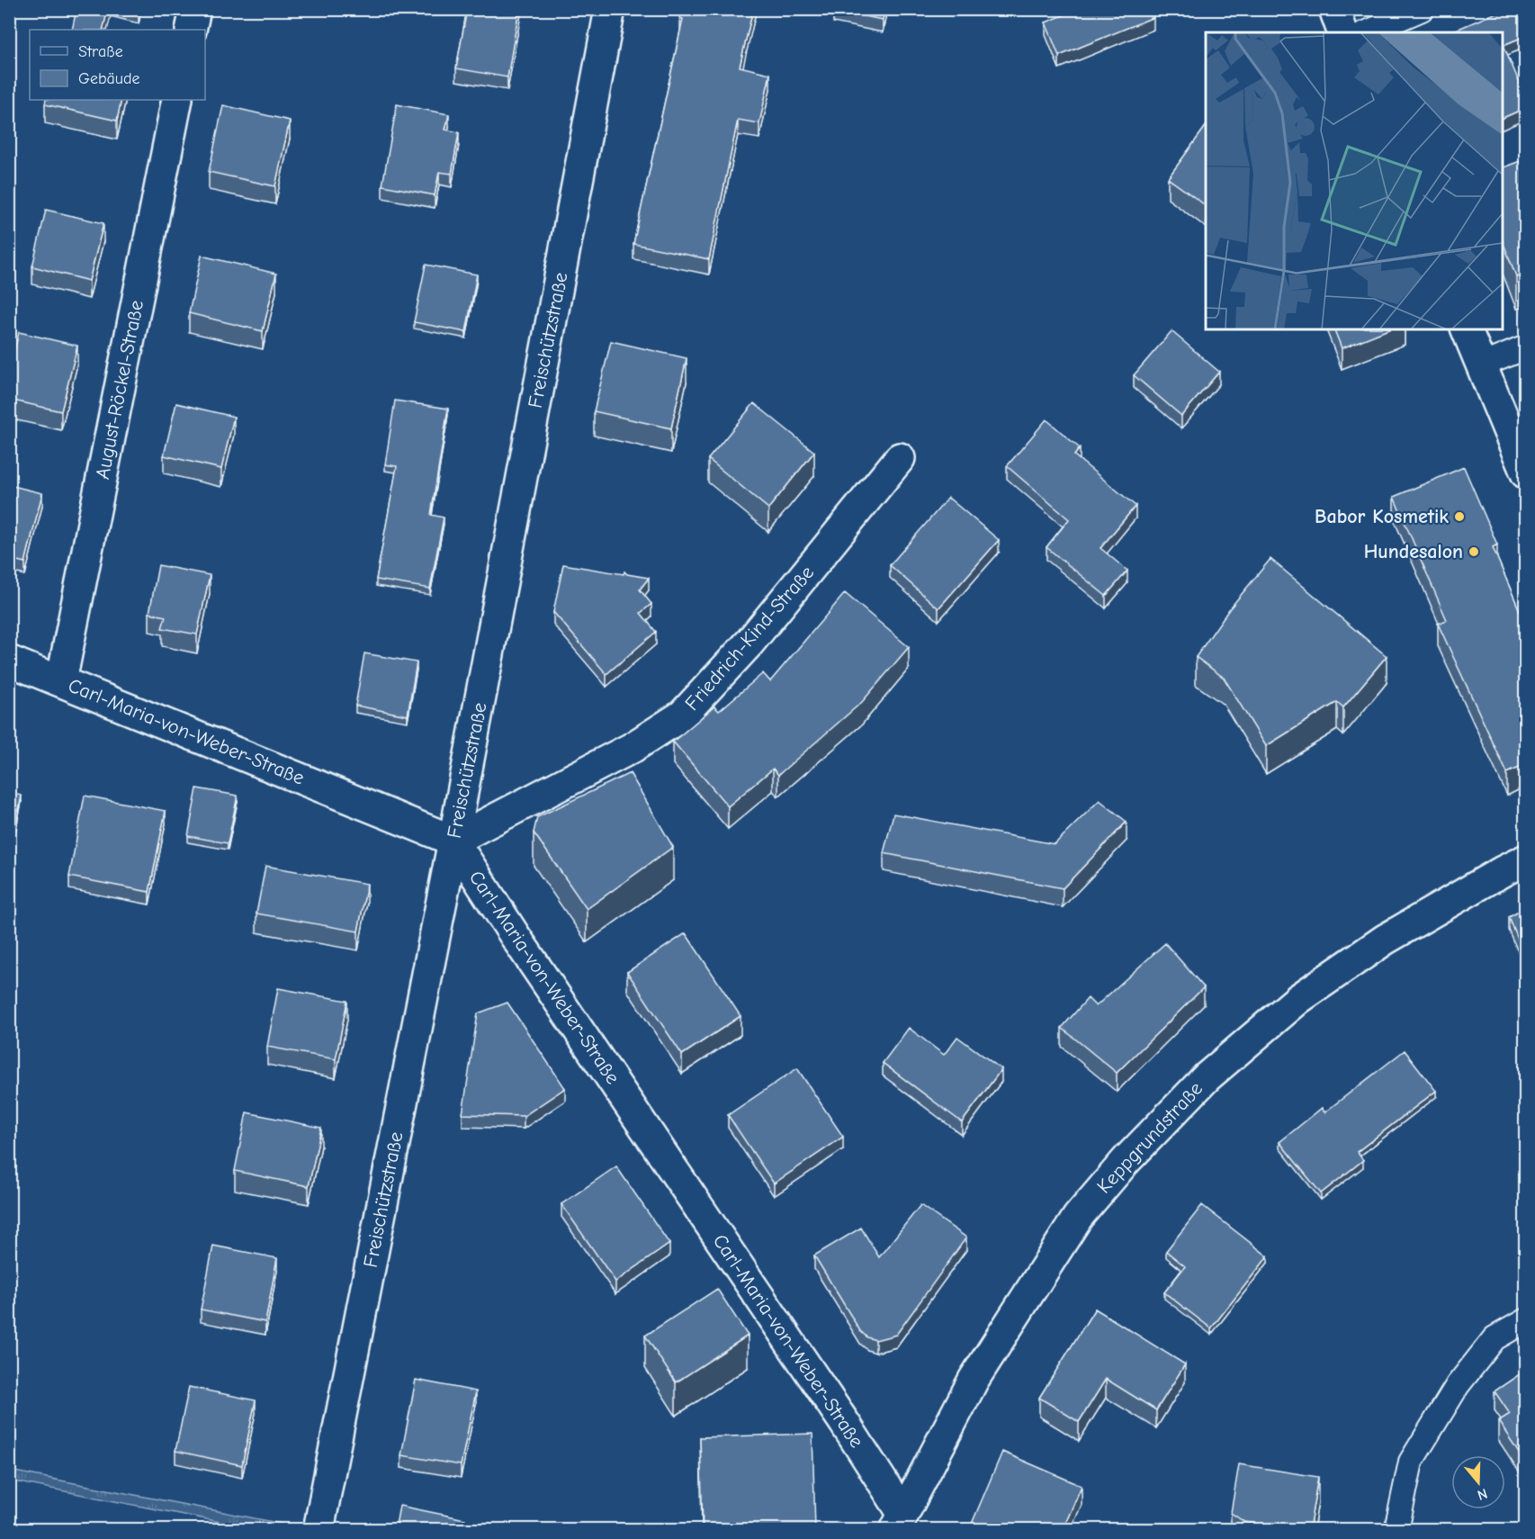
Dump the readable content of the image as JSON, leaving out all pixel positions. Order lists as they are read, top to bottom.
{
  "streets": {
    "street": [
      "Freischützstraße",
      "August-Röckel-Straße",
      "Friedrich-Kind-Straße",
      "Carl-Maria-von-Weber-Straße",
      "Keppgrundstraße"
    ]
  },
  "crossings": [
    ["Freischützstraße", "Friedrich-Kind-Straße"],
    ["Freischützstraße", "Carl-Maria-von-Weber-Straße"],
    ["August-Röckel-Straße", "Carl-Maria-von-Weber-Straße"],
    ["Friedrich-Kind-Straße", "Carl-Maria-von-Weber-Straße"],
    ["Carl-Maria-von-Weber-Straße", "Keppgrundstraße"]
  ],
  "places": ["Babor Kosmetik", "Hundesalon"],
  "legend": ["Straße", "Gebäude"],
  "north": "bottom"
}
